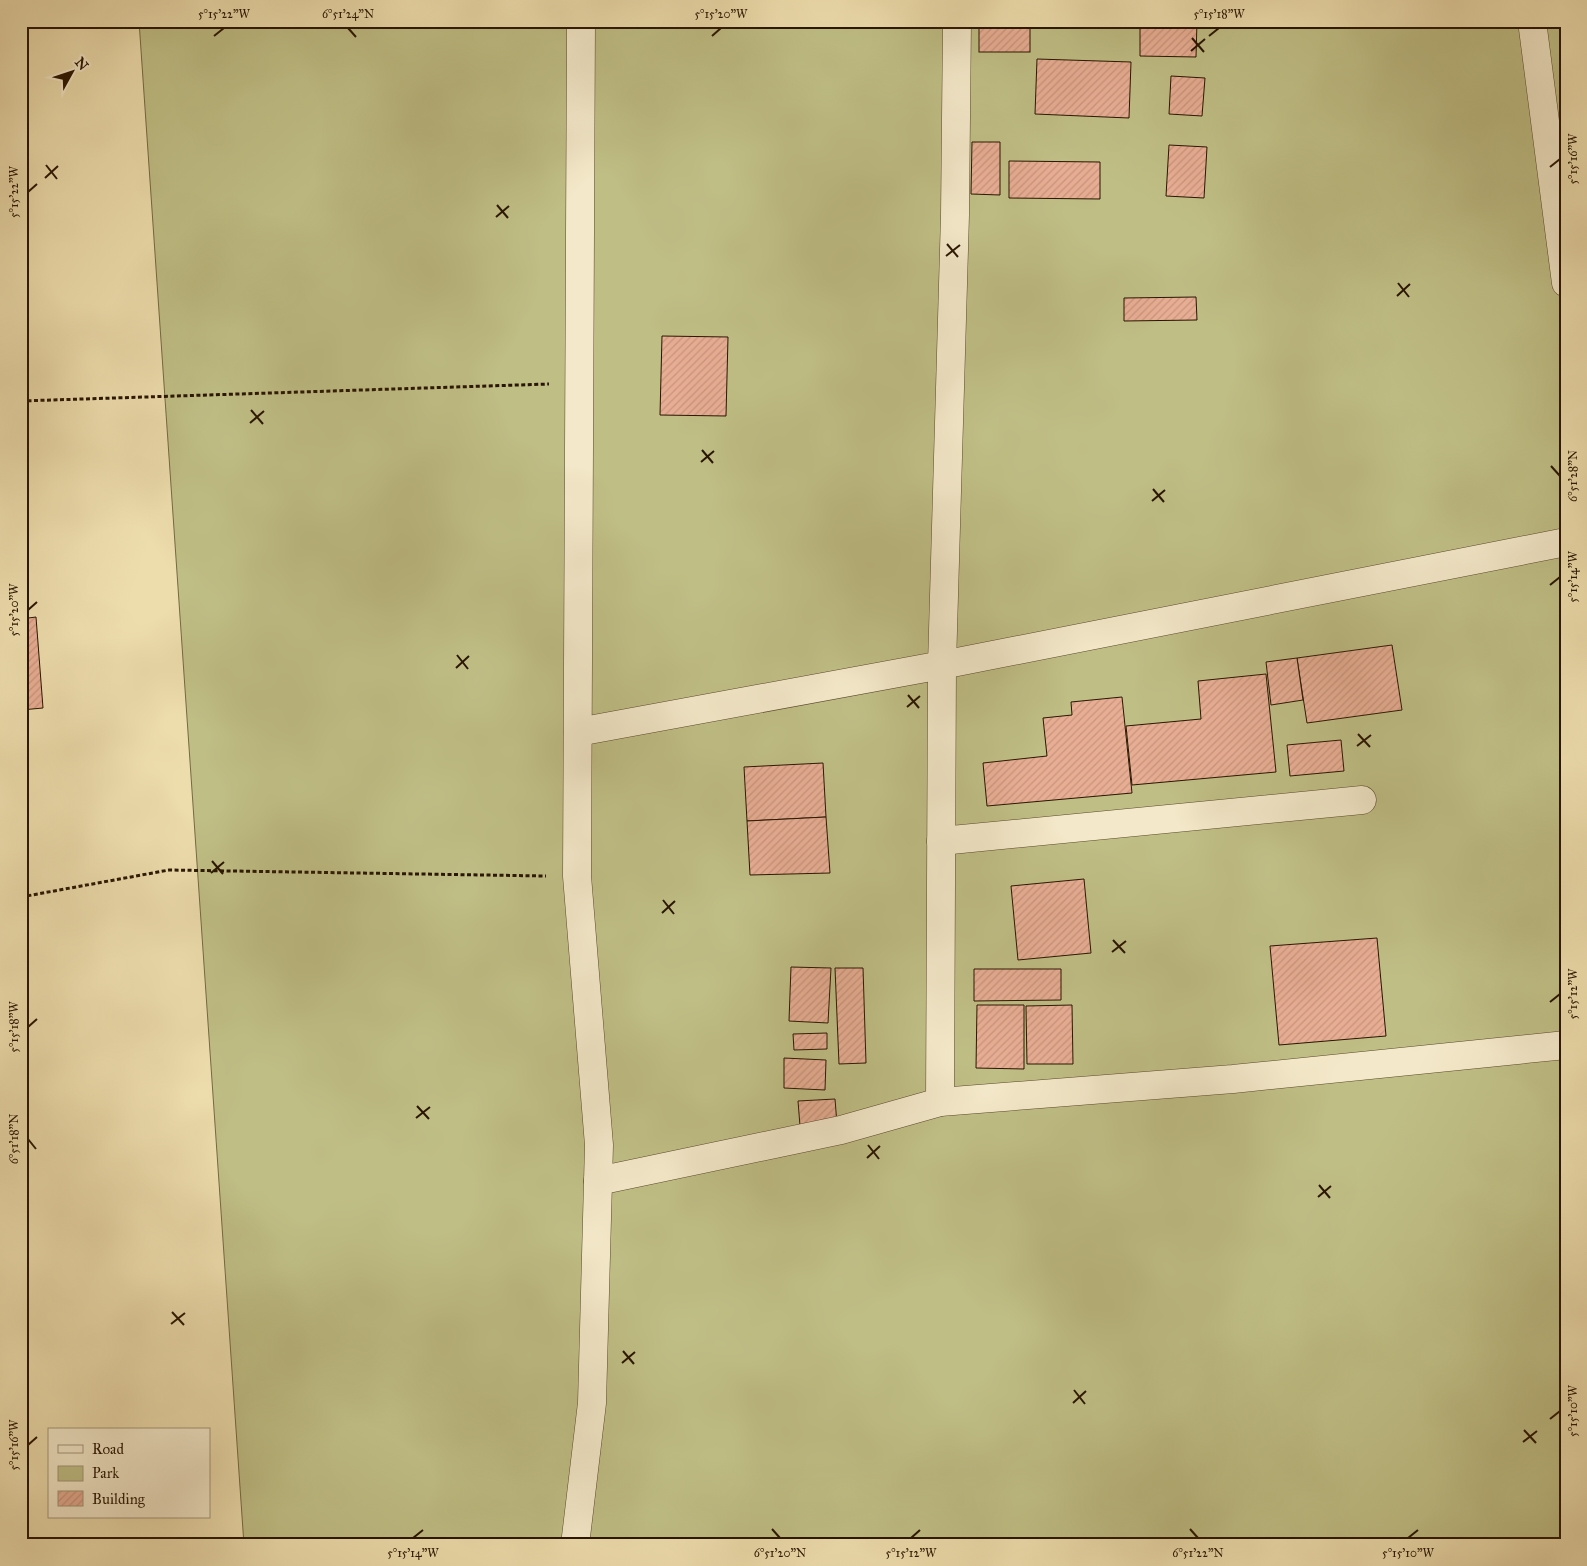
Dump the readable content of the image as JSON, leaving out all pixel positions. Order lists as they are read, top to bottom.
{
  "legend": ["Road", "Park", "Building"],
  "north": "top right",
  "coordinates": [
    "5°15'22\"W",
    "6°51'24\"N",
    "5°15'20\"W",
    "5°15'18\"W",
    "5°15'16\"W",
    "6°51'28\"N",
    "5°15'14\"W",
    "5°15'12\"W",
    "6°51'18\"N",
    "5°15'10\"W",
    "6°51'20\"N",
    "6°51'22\"N"
  ]
}
